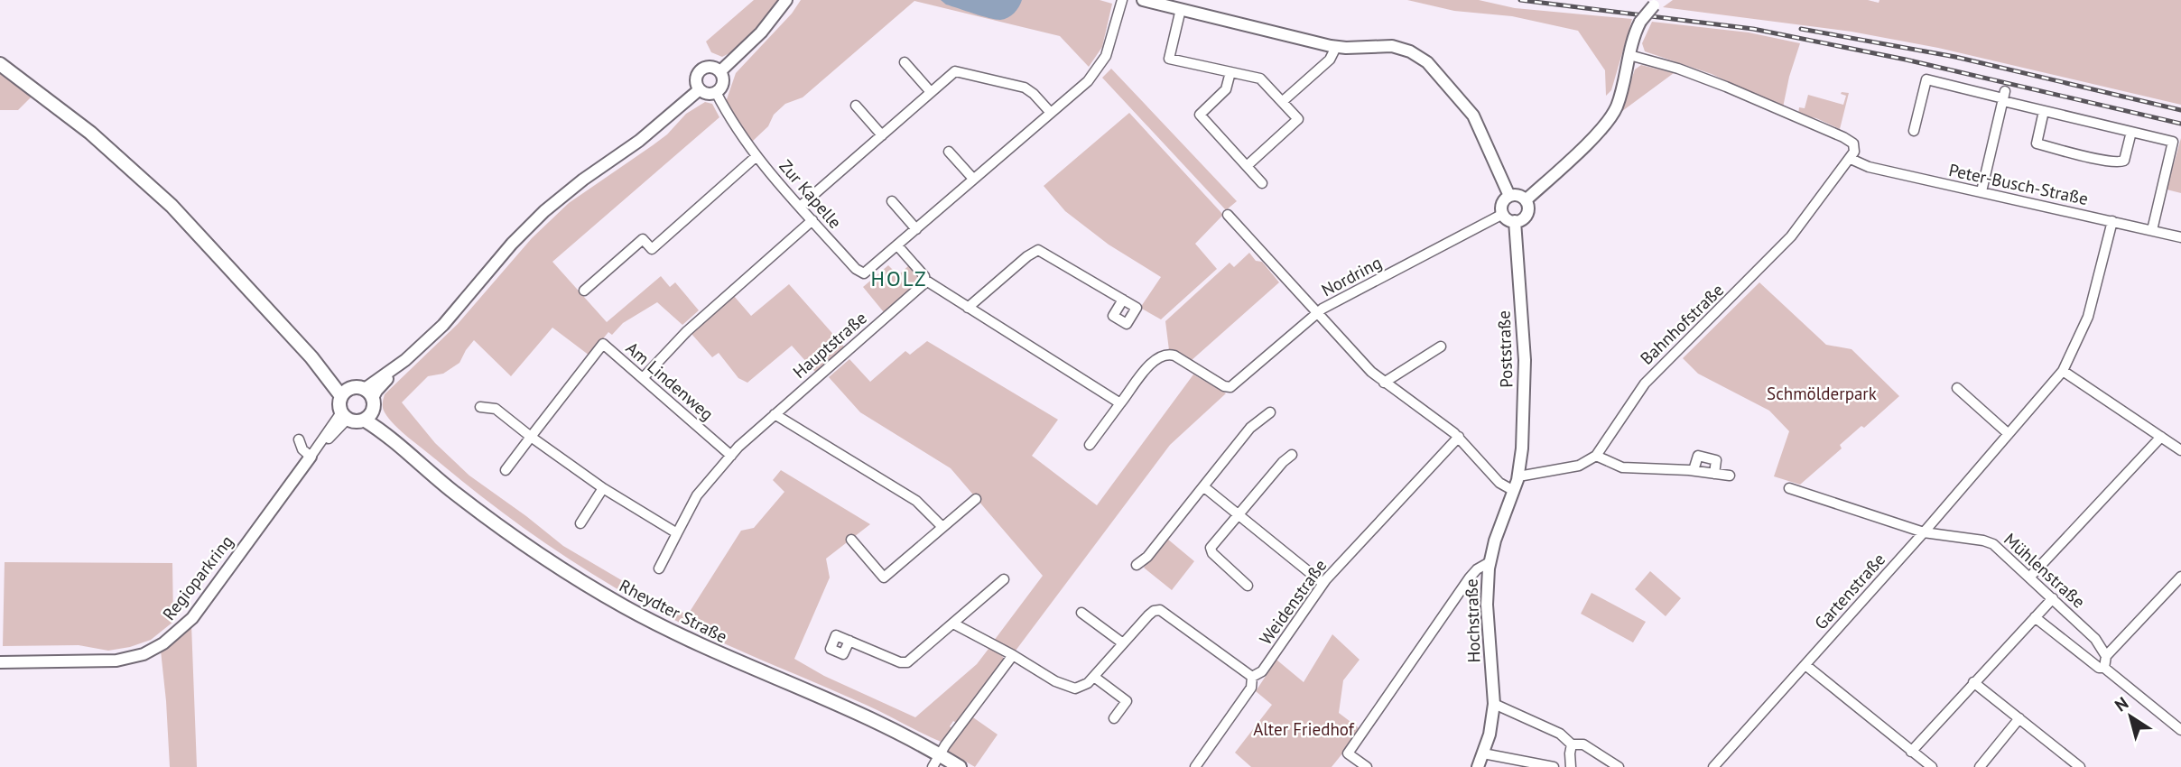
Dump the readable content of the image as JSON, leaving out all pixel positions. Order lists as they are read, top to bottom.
{
  "streets": {
    "main road": ["Rheydter Straße"],
    "street": [
      "Peter-Busch-Straße",
      "Zur Kapelle",
      "Nordring",
      "Bahnhofstraße",
      "Hauptstraße",
      "Poststraße",
      "Am Lindenweg",
      "Mühlenstraße",
      "Regioparkring",
      "Gartenstraße",
      "Weidenstraße",
      "Hochstraße"
    ]
  },
  "crossings": [
    ["Peter-Busch-Straße", "Bahnhofstraße"],
    ["Peter-Busch-Straße", "Gartenstraße"],
    ["Nordring", "Poststraße"],
    ["Hauptstraße", "Am Lindenweg"],
    ["Poststraße", "Hochstraße"],
    ["Mühlenstraße", "Gartenstraße"]
  ],
  "districts": ["HOLZ"],
  "parks": ["Schmölderpark", "Alter Friedhof"],
  "north": "top left"
}
